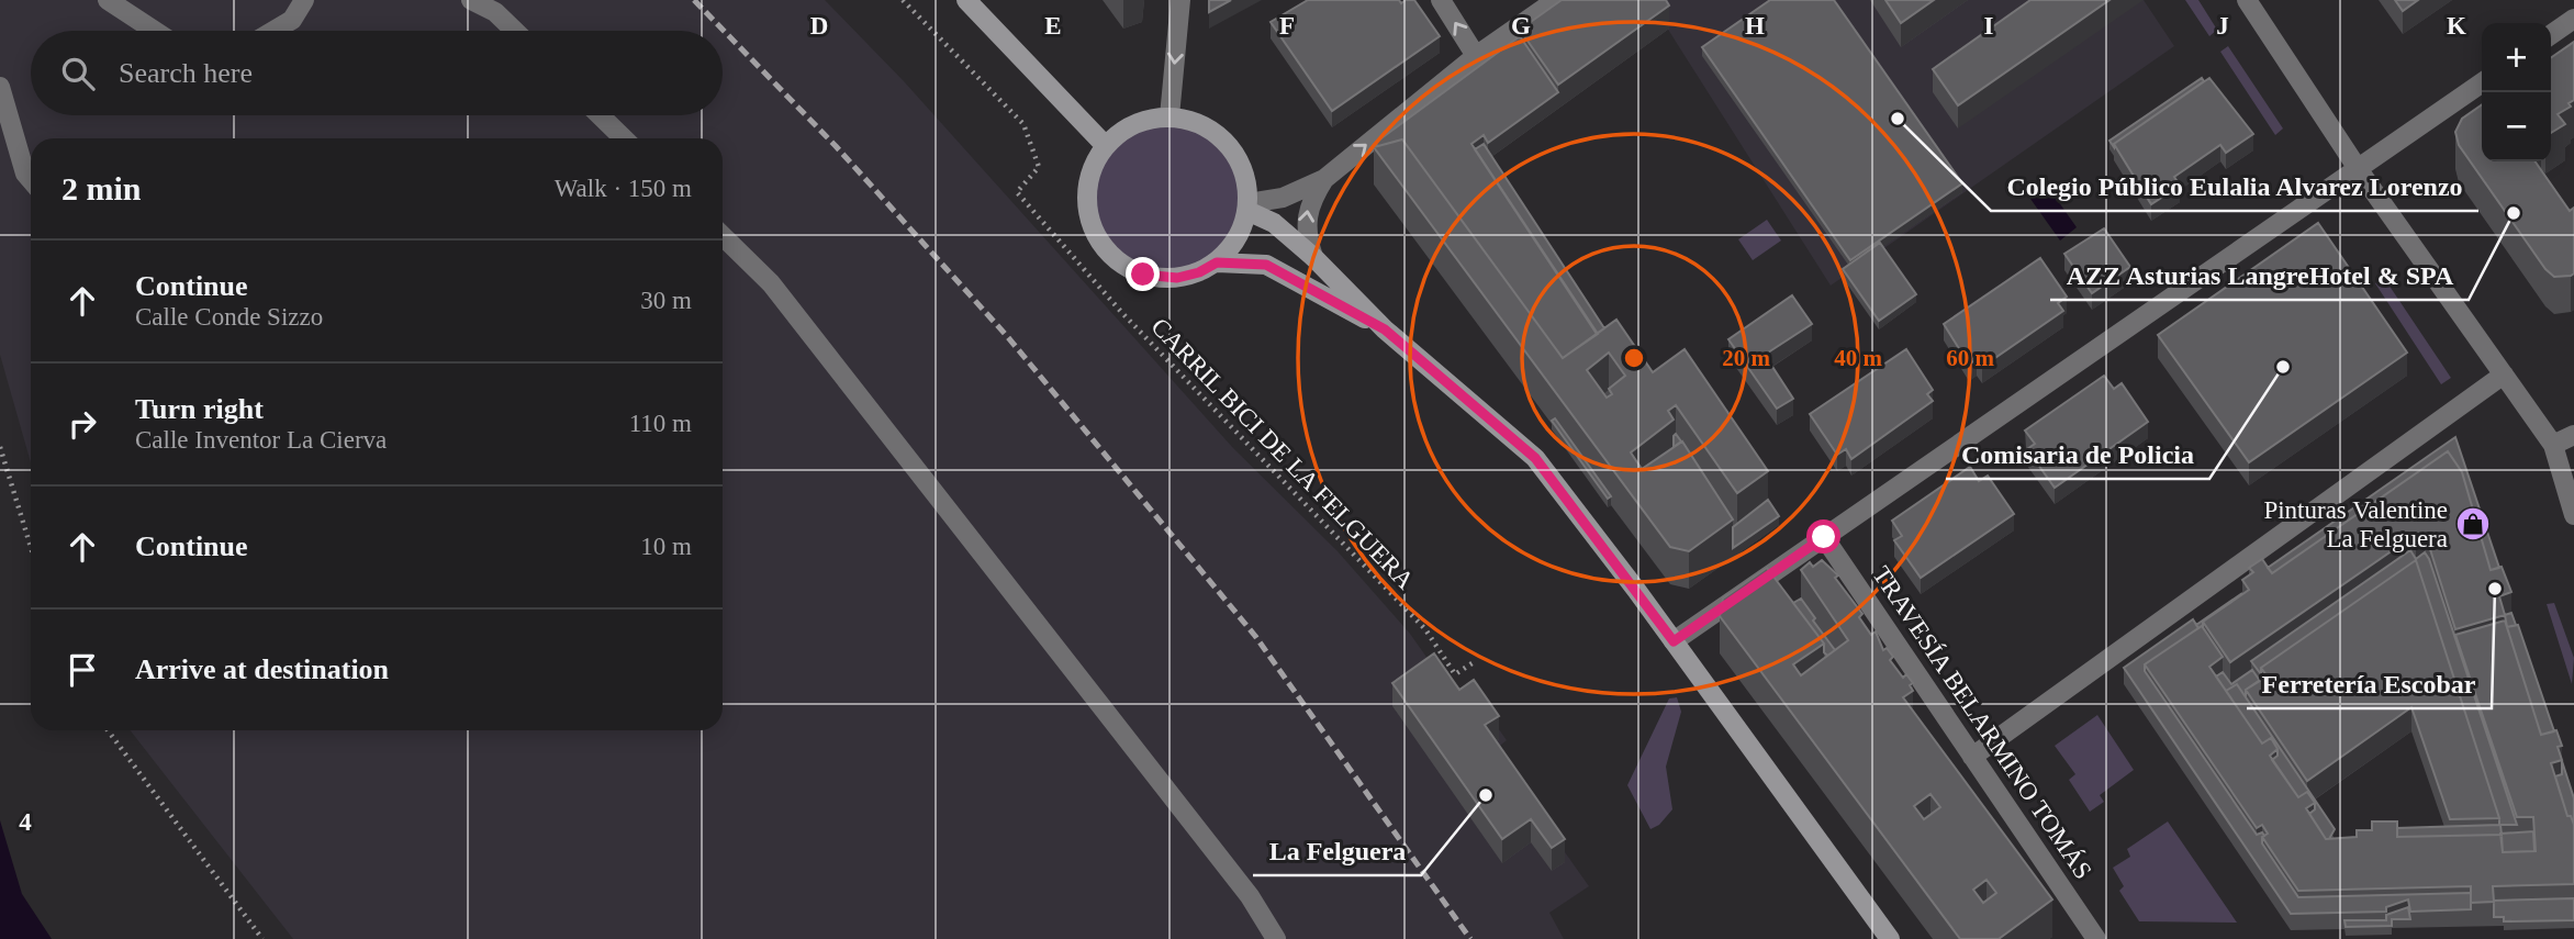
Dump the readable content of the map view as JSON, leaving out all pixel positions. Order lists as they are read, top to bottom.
{
  "streets": {
    "street": ["TRAVESÍA BELARMINO TOMÁS"],
    "path": ["CARRIL BICI DE LA FELGUERA"]
  },
  "places": {
    "other": [
      "Colegio Público Eulalia Alvarez Lorenzo",
      "AZZ Asturias LangreHotel & SPA",
      "Comisaria de Policia",
      "Ferretería Escobar",
      "La Felguera"
    ],
    "shop": ["Pinturas Valentine La Felguera"]
  },
  "page": {
    "map_buttons": ["+", "−"],
    "search": "Search here",
    "heading": ["2 min", "Walk · 150 m"],
    "list": [
      ["Continue", "Calle Conde Sizzo", "30 m"],
      ["Turn right", "Calle Inventor La Cierva", "110 m"],
      ["Continue", "10 m"],
      "Arrive at destination"
    ]
  },
  "grid": {
    "columns": [
      "D",
      "E",
      "F",
      "G",
      "H",
      "I",
      "J",
      "K"
    ],
    "rows": ["4"]
  },
  "rings": ["20 m", "40 m", "60 m"]
}
